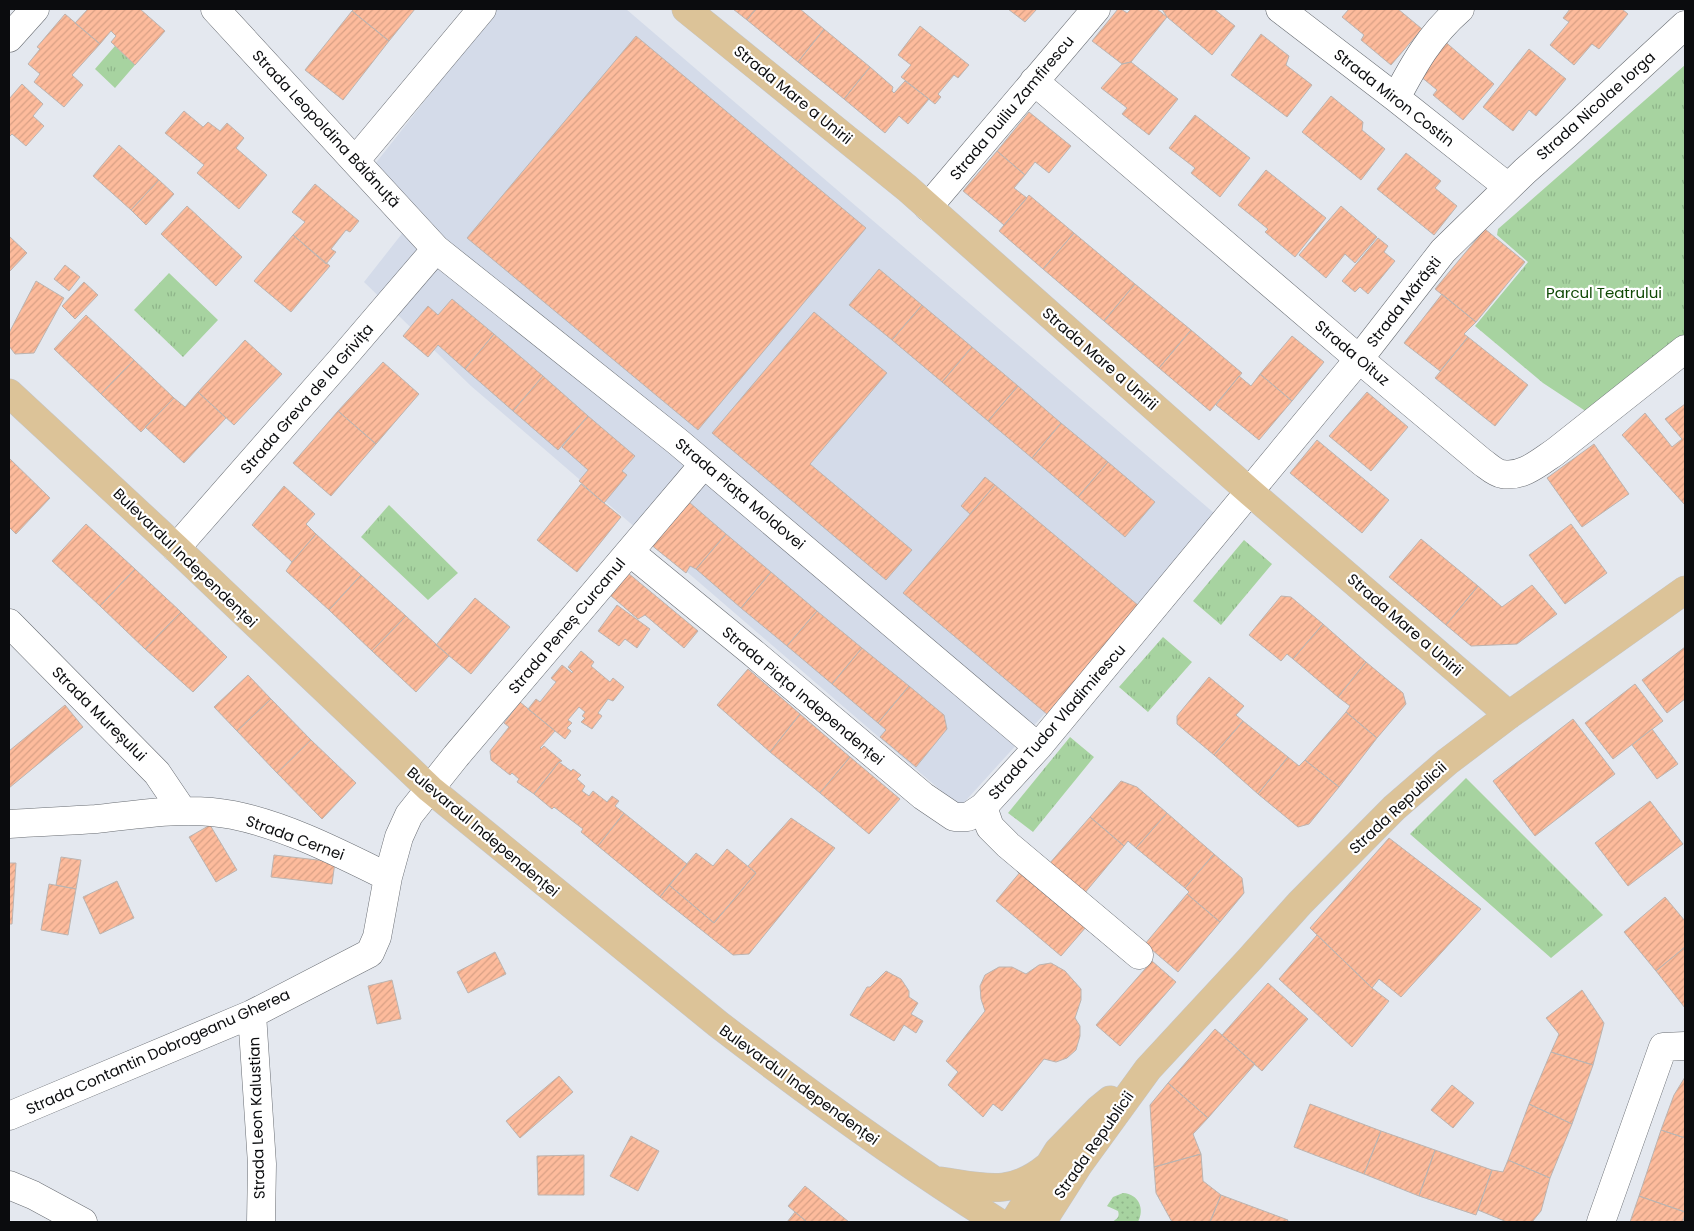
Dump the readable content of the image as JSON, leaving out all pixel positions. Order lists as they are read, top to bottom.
{
  "streets": {
    "main road": ["Strada Mare a Unirii", "Bulevardul Independenței", "Strada Republicii"],
    "street": [
      "Strada Miron Costin",
      "Strada Nicolae Iorga",
      "Strada Duiliu Zamfirescu",
      "Strada Leopoldina Bălănuță",
      "Strada Mărăști",
      "Strada Oituz",
      "Strada Greva de la Grivița",
      "Strada Piața Moldovei",
      "Strada Peneș Curcanul",
      "Strada Piața Independenței",
      "Strada Mureșului",
      "Strada Tudor Vladimirescu",
      "Strada Cernei",
      "Strada Contantin Dobrogeanu Gherea",
      "Strada Leon Kalustian"
    ]
  },
  "crossings": [
    ["Strada Mare a Unirii", "Strada Duiliu Zamfirescu"],
    ["Strada Mare a Unirii", "Strada Mărăști"],
    ["Strada Mare a Unirii", "Strada Tudor Vladimirescu"],
    ["Strada Mare a Unirii", "Strada Republicii"],
    ["Strada Miron Costin", "Strada Nicolae Iorga"],
    ["Strada Miron Costin", "Strada Mărăști"],
    ["Strada Nicolae Iorga", "Strada Mărăști"],
    ["Strada Duiliu Zamfirescu", "Strada Oituz"],
    ["Strada Leopoldina Bălănuță", "Strada Greva de la Grivița"],
    ["Strada Leopoldina Bălănuță", "Strada Piața Moldovei"],
    ["Strada Mărăști", "Strada Oituz"],
    ["Strada Mărăști", "Strada Tudor Vladimirescu"],
    ["Strada Greva de la Grivița", "Strada Piața Moldovei"],
    ["Strada Greva de la Grivița", "Bulevardul Independenței"],
    ["Strada Piața Moldovei", "Strada Peneș Curcanul"],
    ["Strada Piața Moldovei", "Strada Tudor Vladimirescu"],
    ["Bulevardul Independenței", "Strada Peneș Curcanul"],
    ["Strada Peneș Curcanul", "Strada Piața Independenței"],
    ["Strada Piața Independenței", "Strada Tudor Vladimirescu"],
    ["Strada Mureșului", "Strada Cernei"],
    ["Strada Cernei", "Strada Contantin Dobrogeanu Gherea"],
    ["Strada Contantin Dobrogeanu Gherea", "Strada Leon Kalustian"]
  ],
  "parks": ["Parcul Teatrului"]
}
